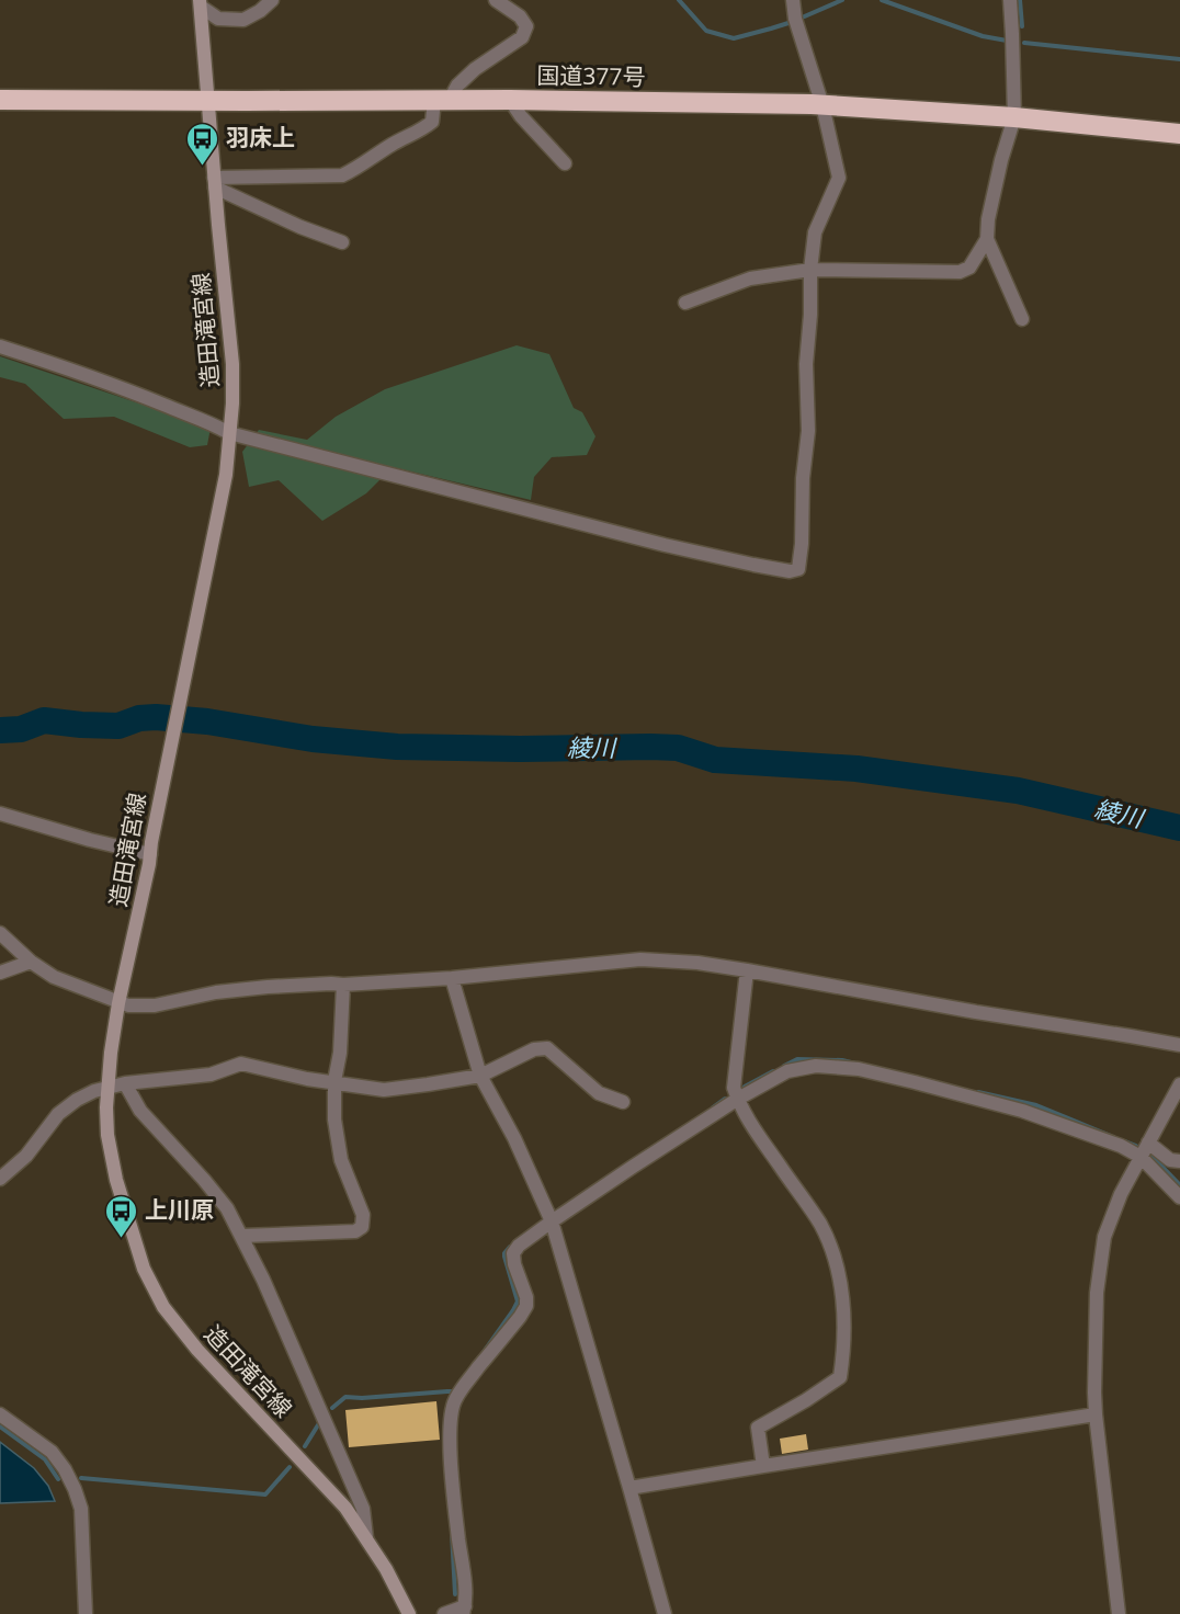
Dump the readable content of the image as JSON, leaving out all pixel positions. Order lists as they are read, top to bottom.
{
  "streets": {
    "highway": ["国道377号"],
    "main road": ["造田滝宮線"]
  },
  "crossings": [
    ["国道377号", "造田滝宮線"]
  ],
  "water": ["綾川"],
  "places": {
    "bus stop": ["羽床上", "上川原"]
  }
}
